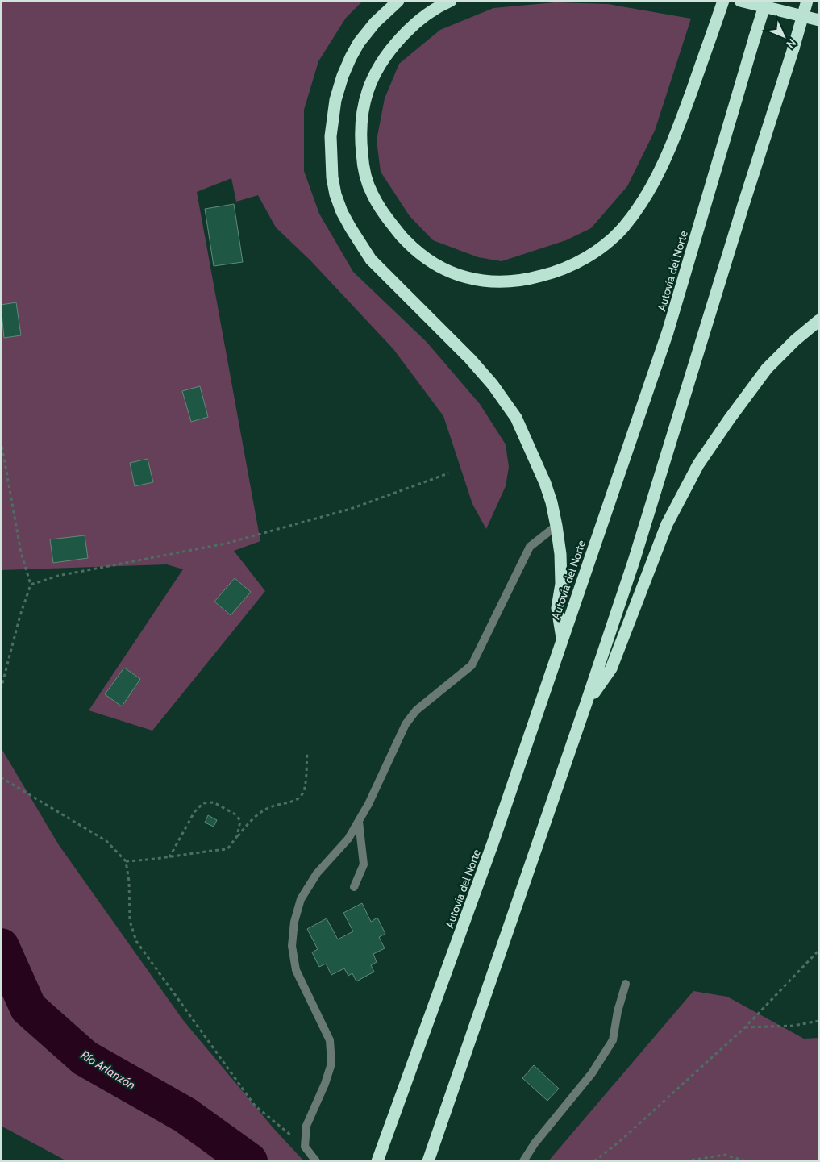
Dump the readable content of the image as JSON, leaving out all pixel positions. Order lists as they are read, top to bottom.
{
  "streets": {
    "highway": ["Autovía del Norte"]
  },
  "water": ["Río Arlanzón"],
  "north": "bottom right"
}
